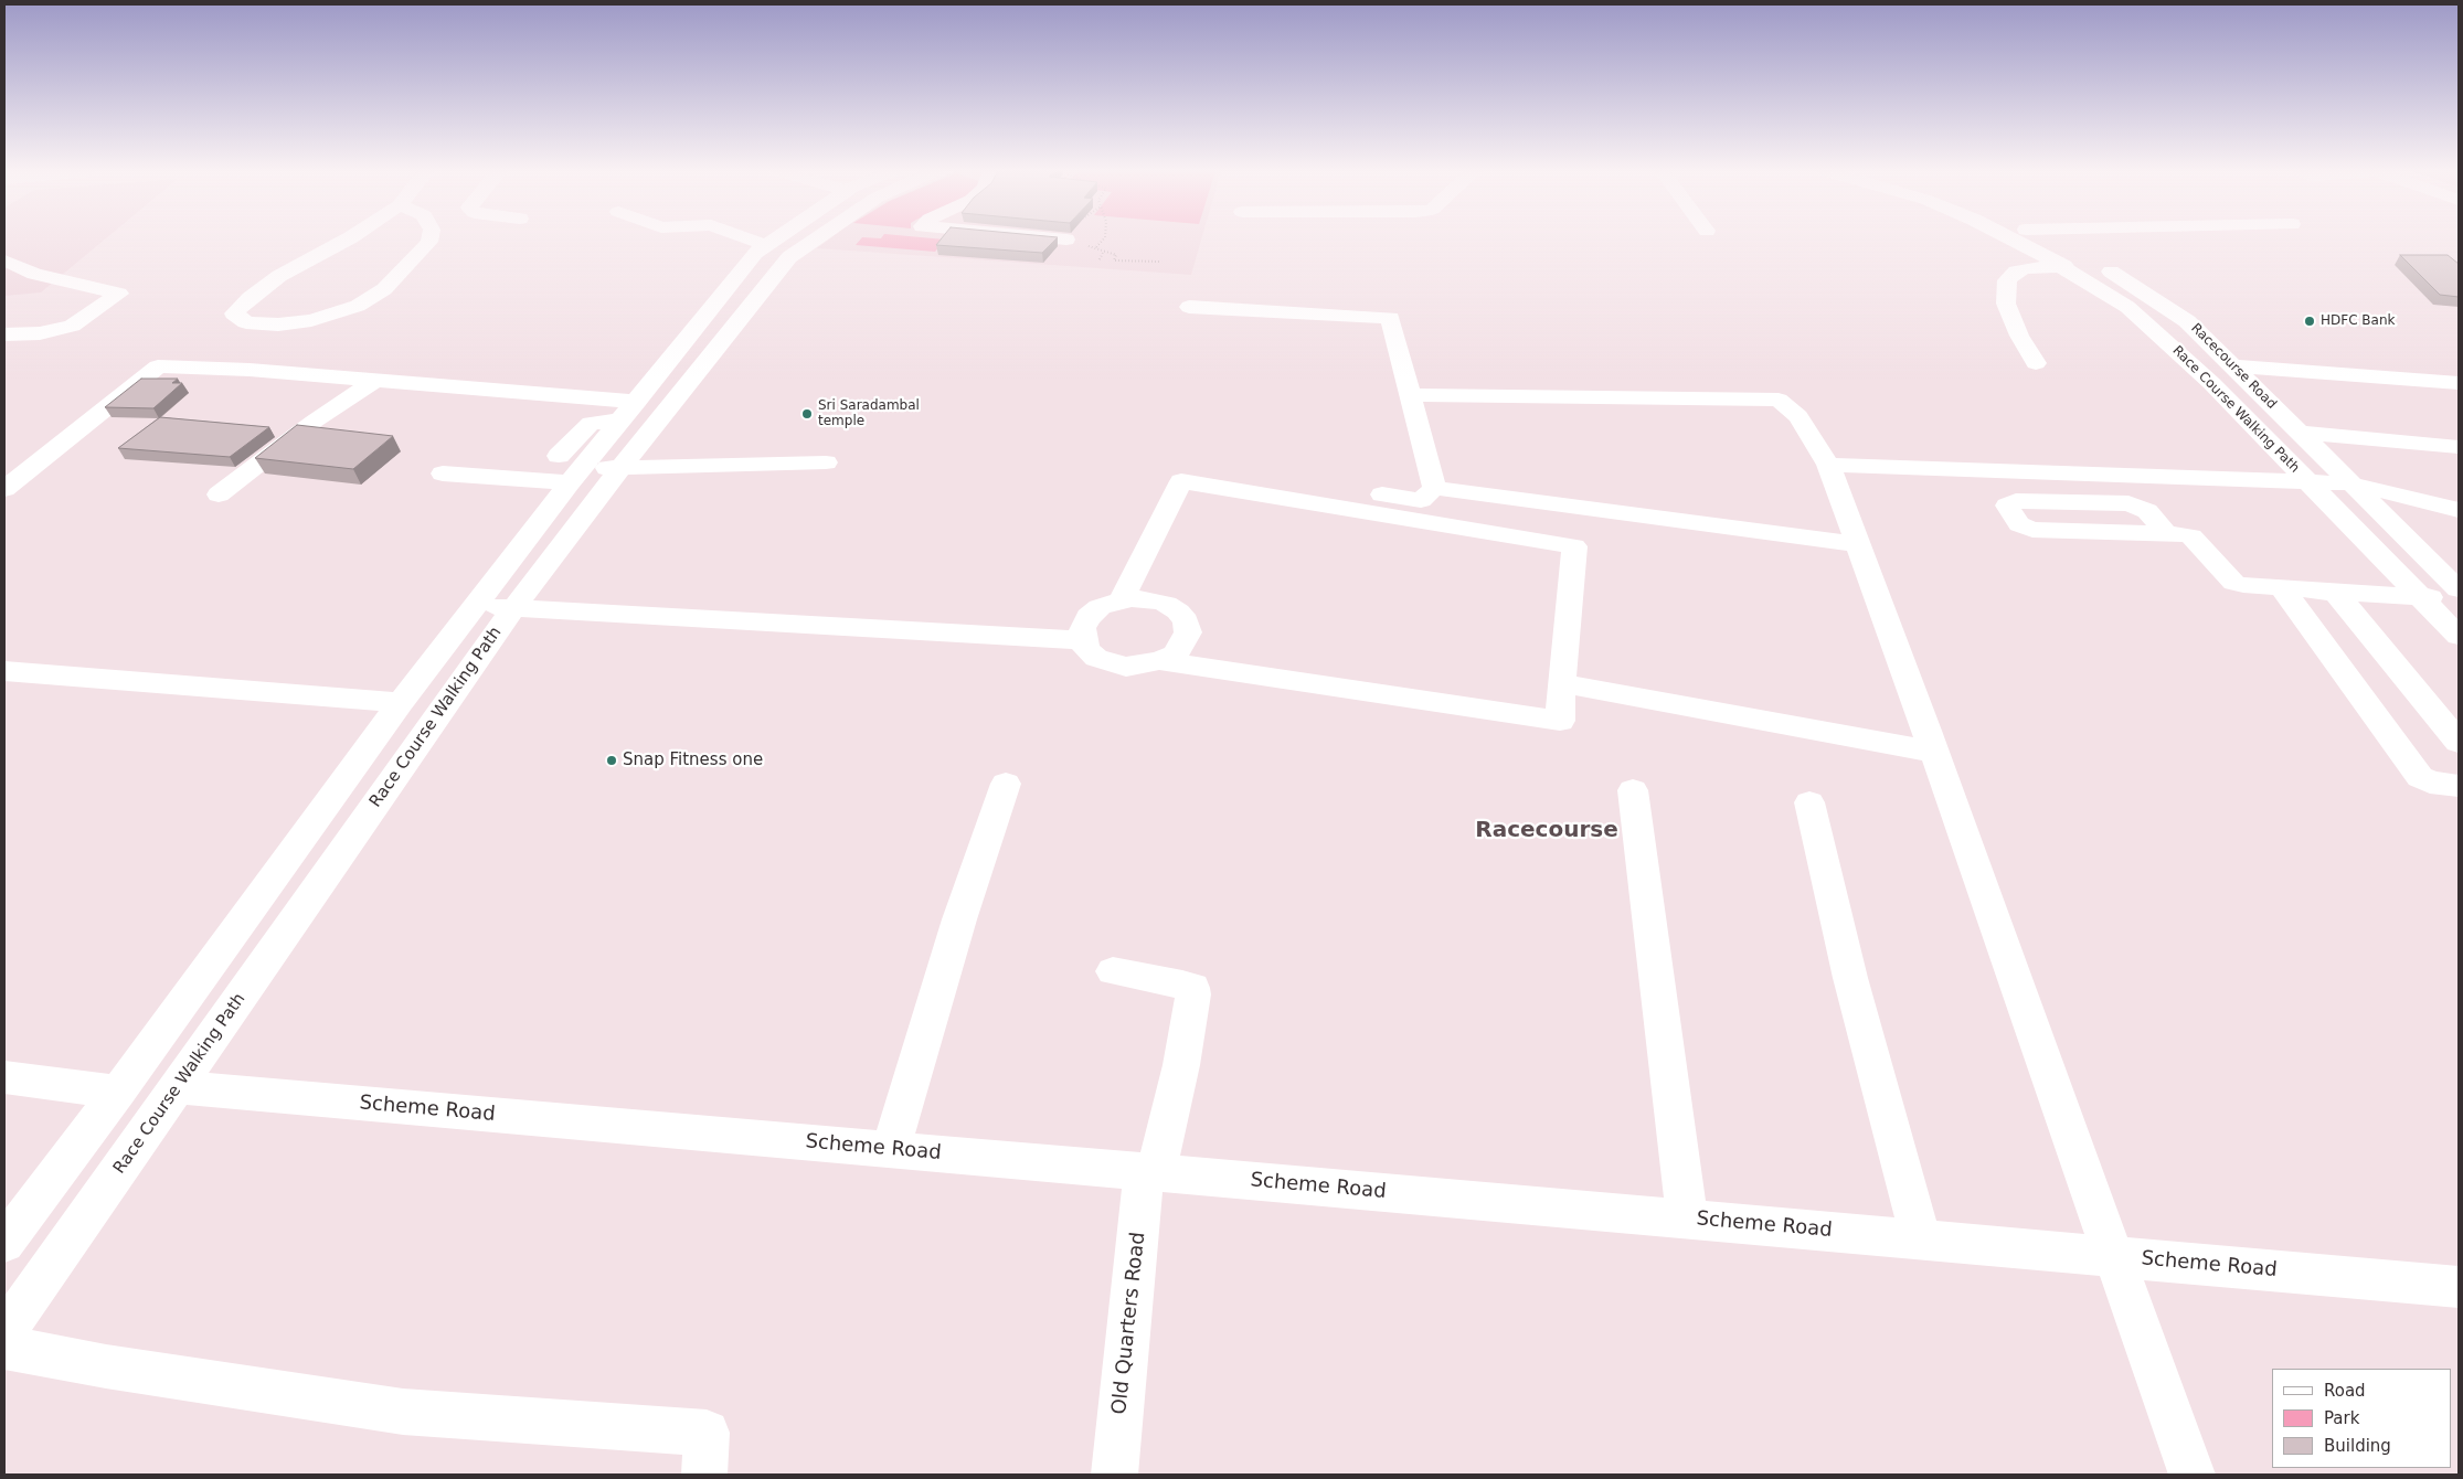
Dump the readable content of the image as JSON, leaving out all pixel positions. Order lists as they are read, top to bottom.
{
  "streets": {
    "street": [
      "Racecourse Road",
      "Race Course Walking Path",
      "Scheme Road",
      "Old Quarters Road"
    ]
  },
  "crossings": [
    ["Race Course Walking Path", "Scheme Road"],
    ["Scheme Road", "Old Quarters Road"]
  ],
  "districts": ["Racecourse"],
  "places": ["HDFC Bank", "Sri Saradambal temple", "Snap Fitness one"],
  "legend": ["Road", "Park", "Building"]
}
